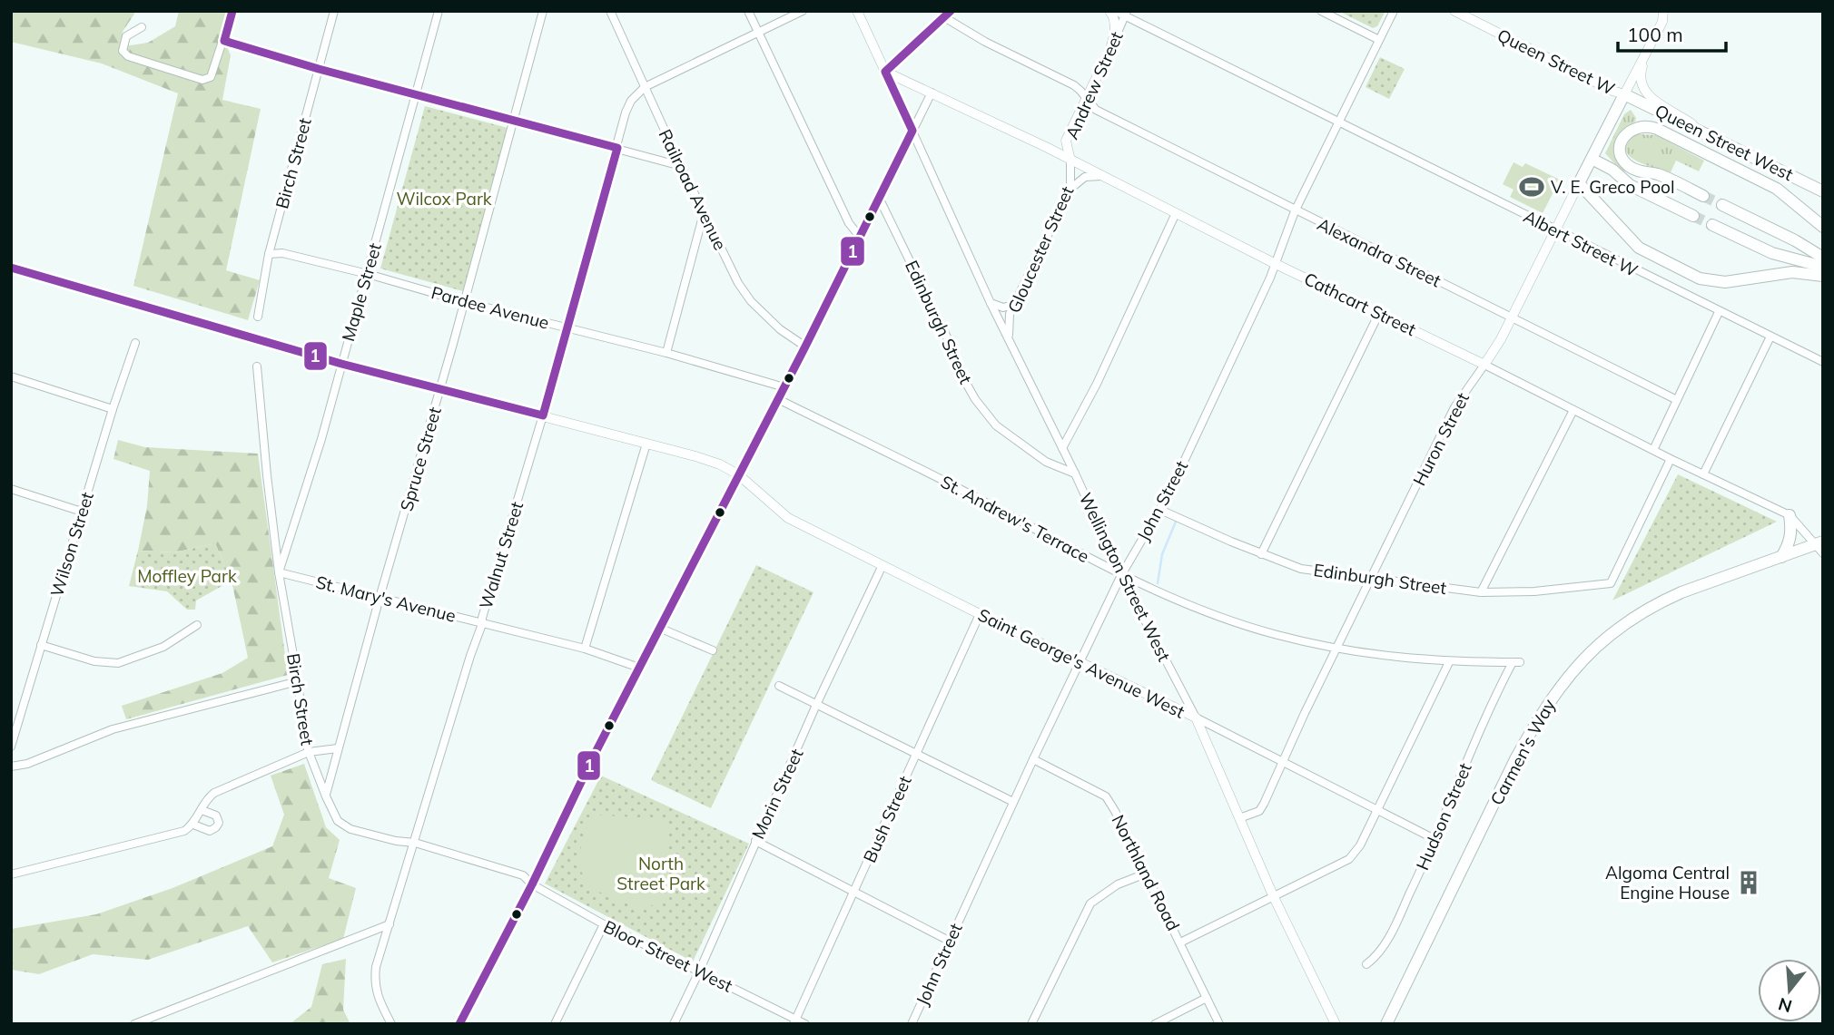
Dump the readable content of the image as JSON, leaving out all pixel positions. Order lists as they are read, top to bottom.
{
  "streets": {
    "highway": ["Queen Street West", "Huron Street", "Carmen's Way"],
    "main road": [
      "Queen Street W",
      "Andrew Street",
      "Cathcart Street",
      "Wellington Street West",
      "Saint George's Avenue West"
    ],
    "street": [
      "Birch Street",
      "Railroad Avenue",
      "Albert Street W",
      "Gloucester Street",
      "Alexandra Street",
      "Maple Street",
      "Pardee Avenue",
      "Edinburgh Street",
      "Spruce Street",
      "John Street",
      "St. Andrew's Terrace",
      "Wilson Street",
      "Walnut Street",
      "St. Mary's Avenue",
      "Morin Street",
      "Hudson Street",
      "Bush Street",
      "Northland Road",
      "Bloor Street West"
    ]
  },
  "crossings": [
    ["Queen Street W", "Queen Street West"],
    ["Queen Street W", "Huron Street"],
    ["Andrew Street", "Albert Street W"],
    ["Andrew Street", "Gloucester Street"],
    ["Andrew Street", "Alexandra Street"],
    ["Andrew Street", "Cathcart Street"],
    ["Queen Street West", "Huron Street"],
    ["Birch Street", "Maple Street"],
    ["Birch Street", "Pardee Avenue"],
    ["Birch Street", "Spruce Street"],
    ["Birch Street", "Walnut Street"],
    ["Birch Street", "St. Mary's Avenue"],
    ["Birch Street", "Bloor Street West"],
    ["Railroad Avenue", "Walnut Street"],
    ["Albert Street W", "Huron Street"],
    ["Albert Street W", "John Street"],
    ["Gloucester Street", "Cathcart Street"],
    ["Gloucester Street", "Wellington Street West"],
    ["Alexandra Street", "Huron Street"],
    ["Alexandra Street", "John Street"],
    ["Maple Street", "Pardee Avenue"],
    ["Maple Street", "St. Mary's Avenue"],
    ["Maple Street", "Saint George's Avenue West"],
    ["Cathcart Street", "Edinburgh Street"],
    ["Cathcart Street", "Huron Street"],
    ["Cathcart Street", "John Street"],
    ["Cathcart Street", "Wellington Street West"],
    ["Cathcart Street", "Carmen's Way"],
    ["Pardee Avenue", "Spruce Street"],
    ["Pardee Avenue", "Walnut Street"],
    ["Edinburgh Street", "Huron Street"],
    ["Edinburgh Street", "John Street"],
    ["Edinburgh Street", "Wellington Street West"],
    ["Huron Street", "St. Andrew's Terrace"],
    ["Huron Street", "Wellington Street West"],
    ["Huron Street", "Saint George's Avenue West"],
    ["Spruce Street", "St. Mary's Avenue"],
    ["Spruce Street", "Saint George's Avenue West"],
    ["John Street", "St. Andrew's Terrace"],
    ["John Street", "Wellington Street West"],
    ["John Street", "Saint George's Avenue West"],
    ["John Street", "Northland Road"],
    ["St. Andrew's Terrace", "Wellington Street West"],
    ["St. Andrew's Terrace", "Hudson Street"],
    ["Walnut Street", "St. Mary's Avenue"],
    ["Walnut Street", "Saint George's Avenue West"],
    ["Wellington Street West", "Saint George's Avenue West"],
    ["Saint George's Avenue West", "Morin Street"],
    ["Saint George's Avenue West", "Hudson Street"],
    ["Saint George's Avenue West", "Bush Street"],
    ["Morin Street", "Bloor Street West"],
    ["Bush Street", "Bloor Street West"]
  ],
  "parks": ["Wilcox Park", "Moffley Park", "North Street Park"],
  "places": {
    "sports": ["V. E. Greco Pool"],
    "building": ["Algoma Central Engine House"]
  },
  "lines": ["transit line 1"],
  "scale_bar": "100 m",
  "north": "bottom"
}
